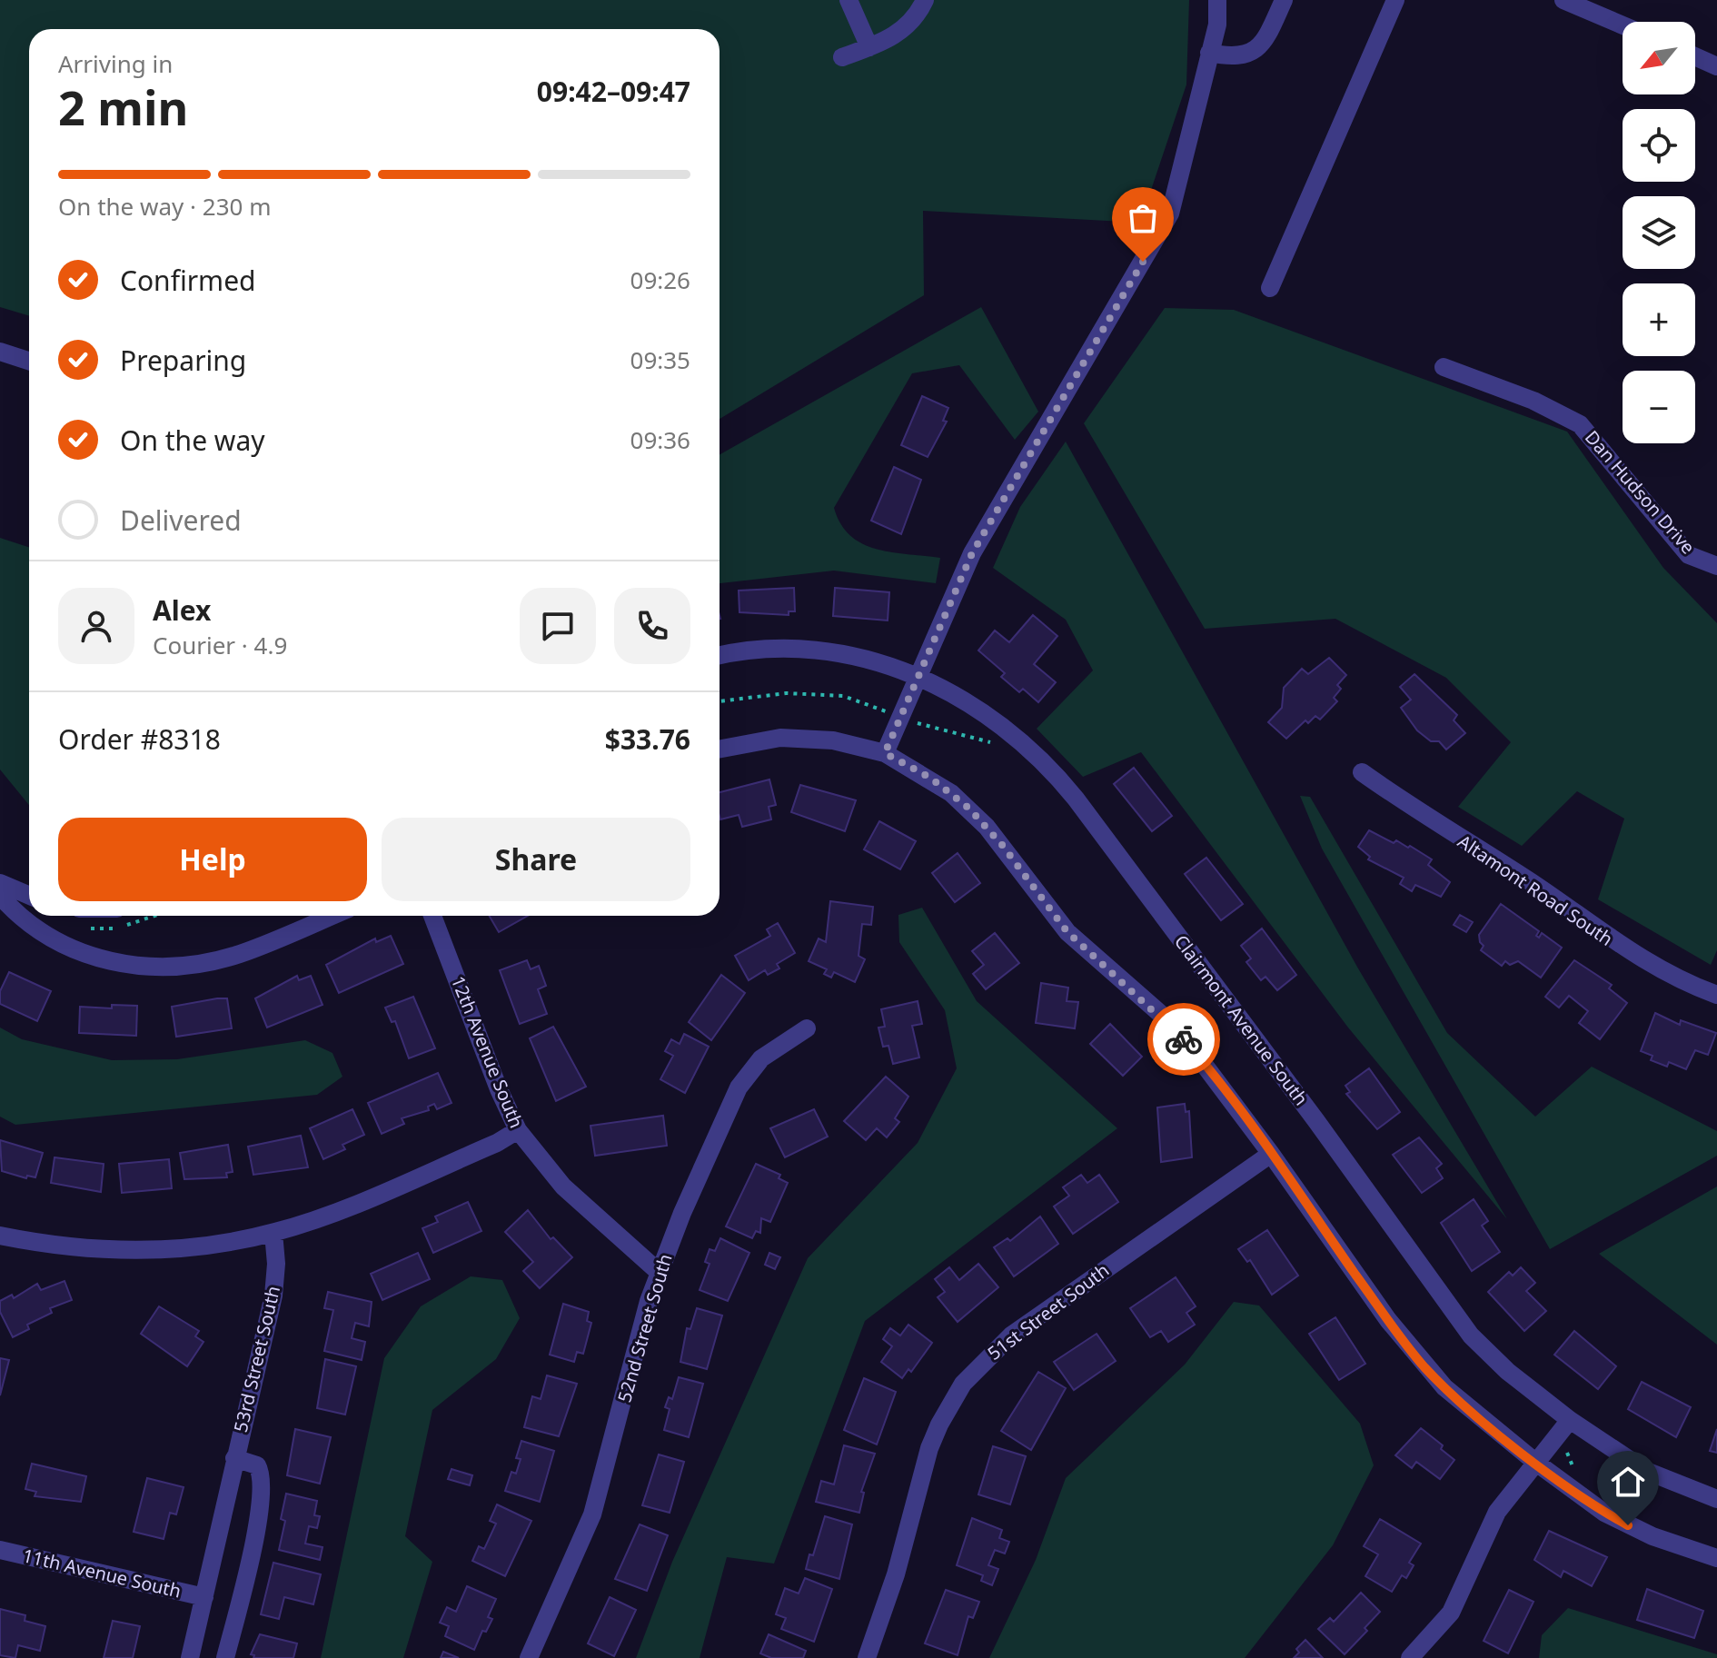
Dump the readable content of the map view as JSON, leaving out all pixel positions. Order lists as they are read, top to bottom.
{
  "streets": {
    "street": [
      "Dan Hudson Drive",
      "Altamont Road South",
      "Clairmont Avenue South",
      "12th Avenue South",
      "51st Street South",
      "52nd Street South",
      "53rd Street South",
      "11th Avenue South"
    ]
  },
  "crossings": [
    ["12th Avenue South", "52nd Street South"],
    ["53rd Street South", "11th Avenue South"]
  ],
  "north": "bottom left",
  "page": {
    "map_buttons": ["+", "−"],
    "heading": ["2 min", "Arriving in", "09:42–09:47"],
    "panel": [
      "Alex",
      "Courier · 4.9",
      "Order #8318",
      "$33.76"
    ],
    "bar": "On the way · 230 m",
    "list": [
      ["Confirmed", "09:26"],
      ["Preparing", "09:35"],
      ["On the way", "09:36"],
      "Delivered"
    ],
    "buttons": ["Help", "Share"]
  }
}
